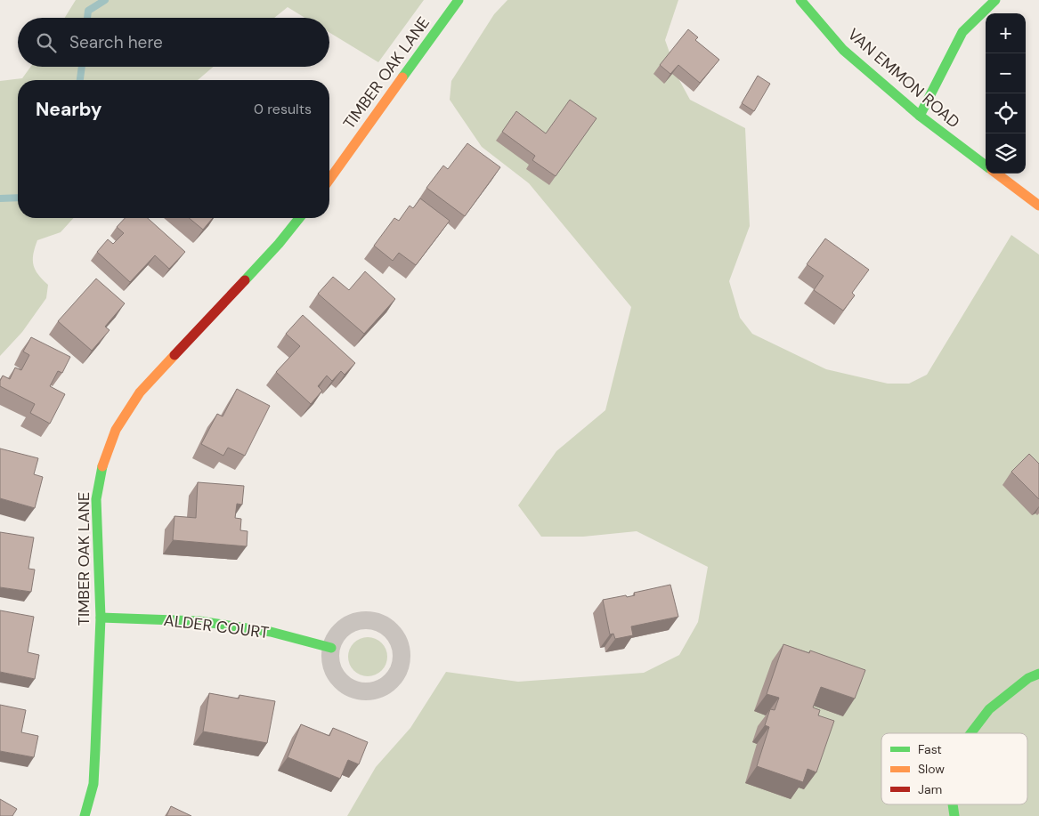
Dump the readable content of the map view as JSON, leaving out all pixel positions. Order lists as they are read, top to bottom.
{
  "streets": {
    "street": ["TIMBER OAK LANE", "VAN EMMON ROAD", "ALDER COURT"]
  },
  "crossings": [
    ["TIMBER OAK LANE", "ALDER COURT"]
  ],
  "legend": ["Fast", "Slow", "Jam"],
  "page": {
    "map_buttons": ["+", "−"],
    "search": "Search here",
    "heading": ["Nearby", "0 results"]
  }
}
